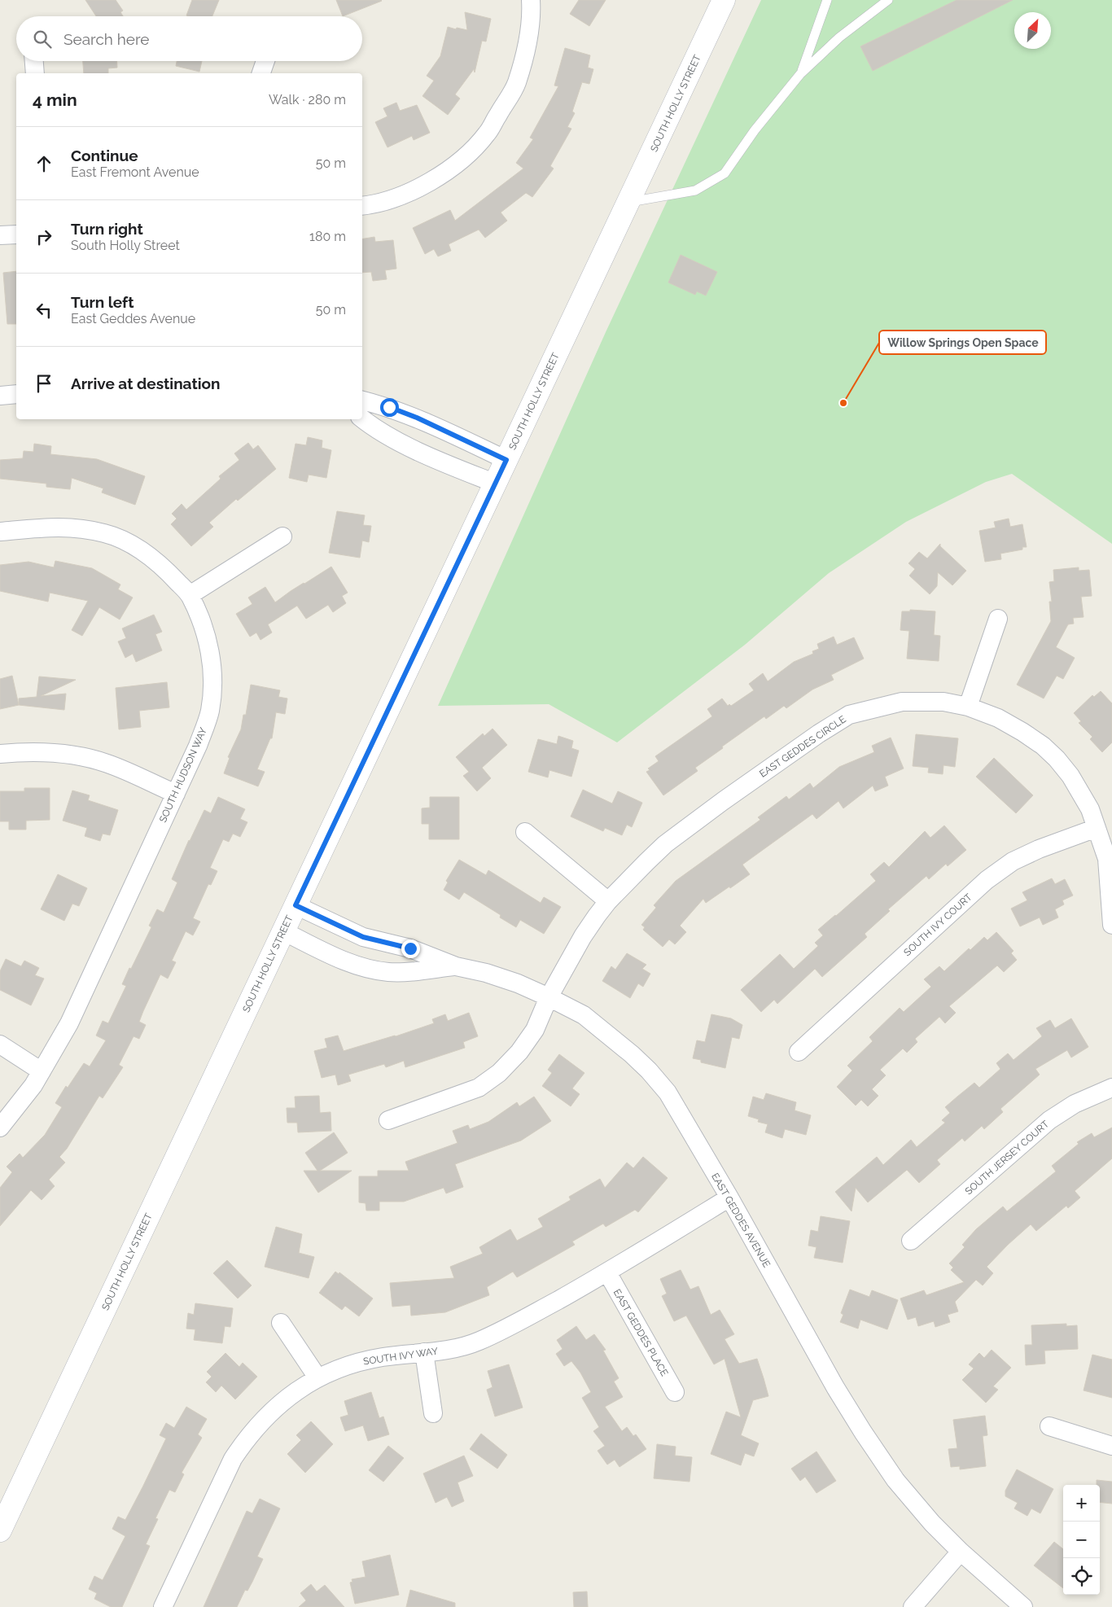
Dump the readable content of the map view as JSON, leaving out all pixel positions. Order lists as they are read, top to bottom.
{
  "streets": {
    "main road": ["SOUTH HOLLY STREET"],
    "street": [
      "EAST GEDDES CIRCLE",
      "SOUTH HUDSON WAY",
      "SOUTH IVY COURT",
      "SOUTH JERSEY COURT",
      "EAST GEDDES AVENUE",
      "EAST GEDDES PLACE",
      "SOUTH IVY WAY"
    ]
  },
  "crossings": [
    ["SOUTH HOLLY STREET", "EAST GEDDES AVENUE"],
    ["EAST GEDDES CIRCLE", "SOUTH IVY COURT"],
    ["EAST GEDDES CIRCLE", "EAST GEDDES AVENUE"],
    ["EAST GEDDES AVENUE", "SOUTH IVY WAY"],
    ["EAST GEDDES PLACE", "SOUTH IVY WAY"]
  ],
  "places": ["Willow Springs Open Space"],
  "north": "top right",
  "page": {
    "search": "Search here",
    "heading": ["4 min", "Walk · 280 m"],
    "list": [
      ["Continue", "East Fremont Avenue", "50 m"],
      ["Turn right", "South Holly Street", "180 m"],
      ["Turn left", "East Geddes Avenue", "50 m"],
      "Arrive at destination"
    ],
    "map_buttons": ["+", "−"]
  }
}
